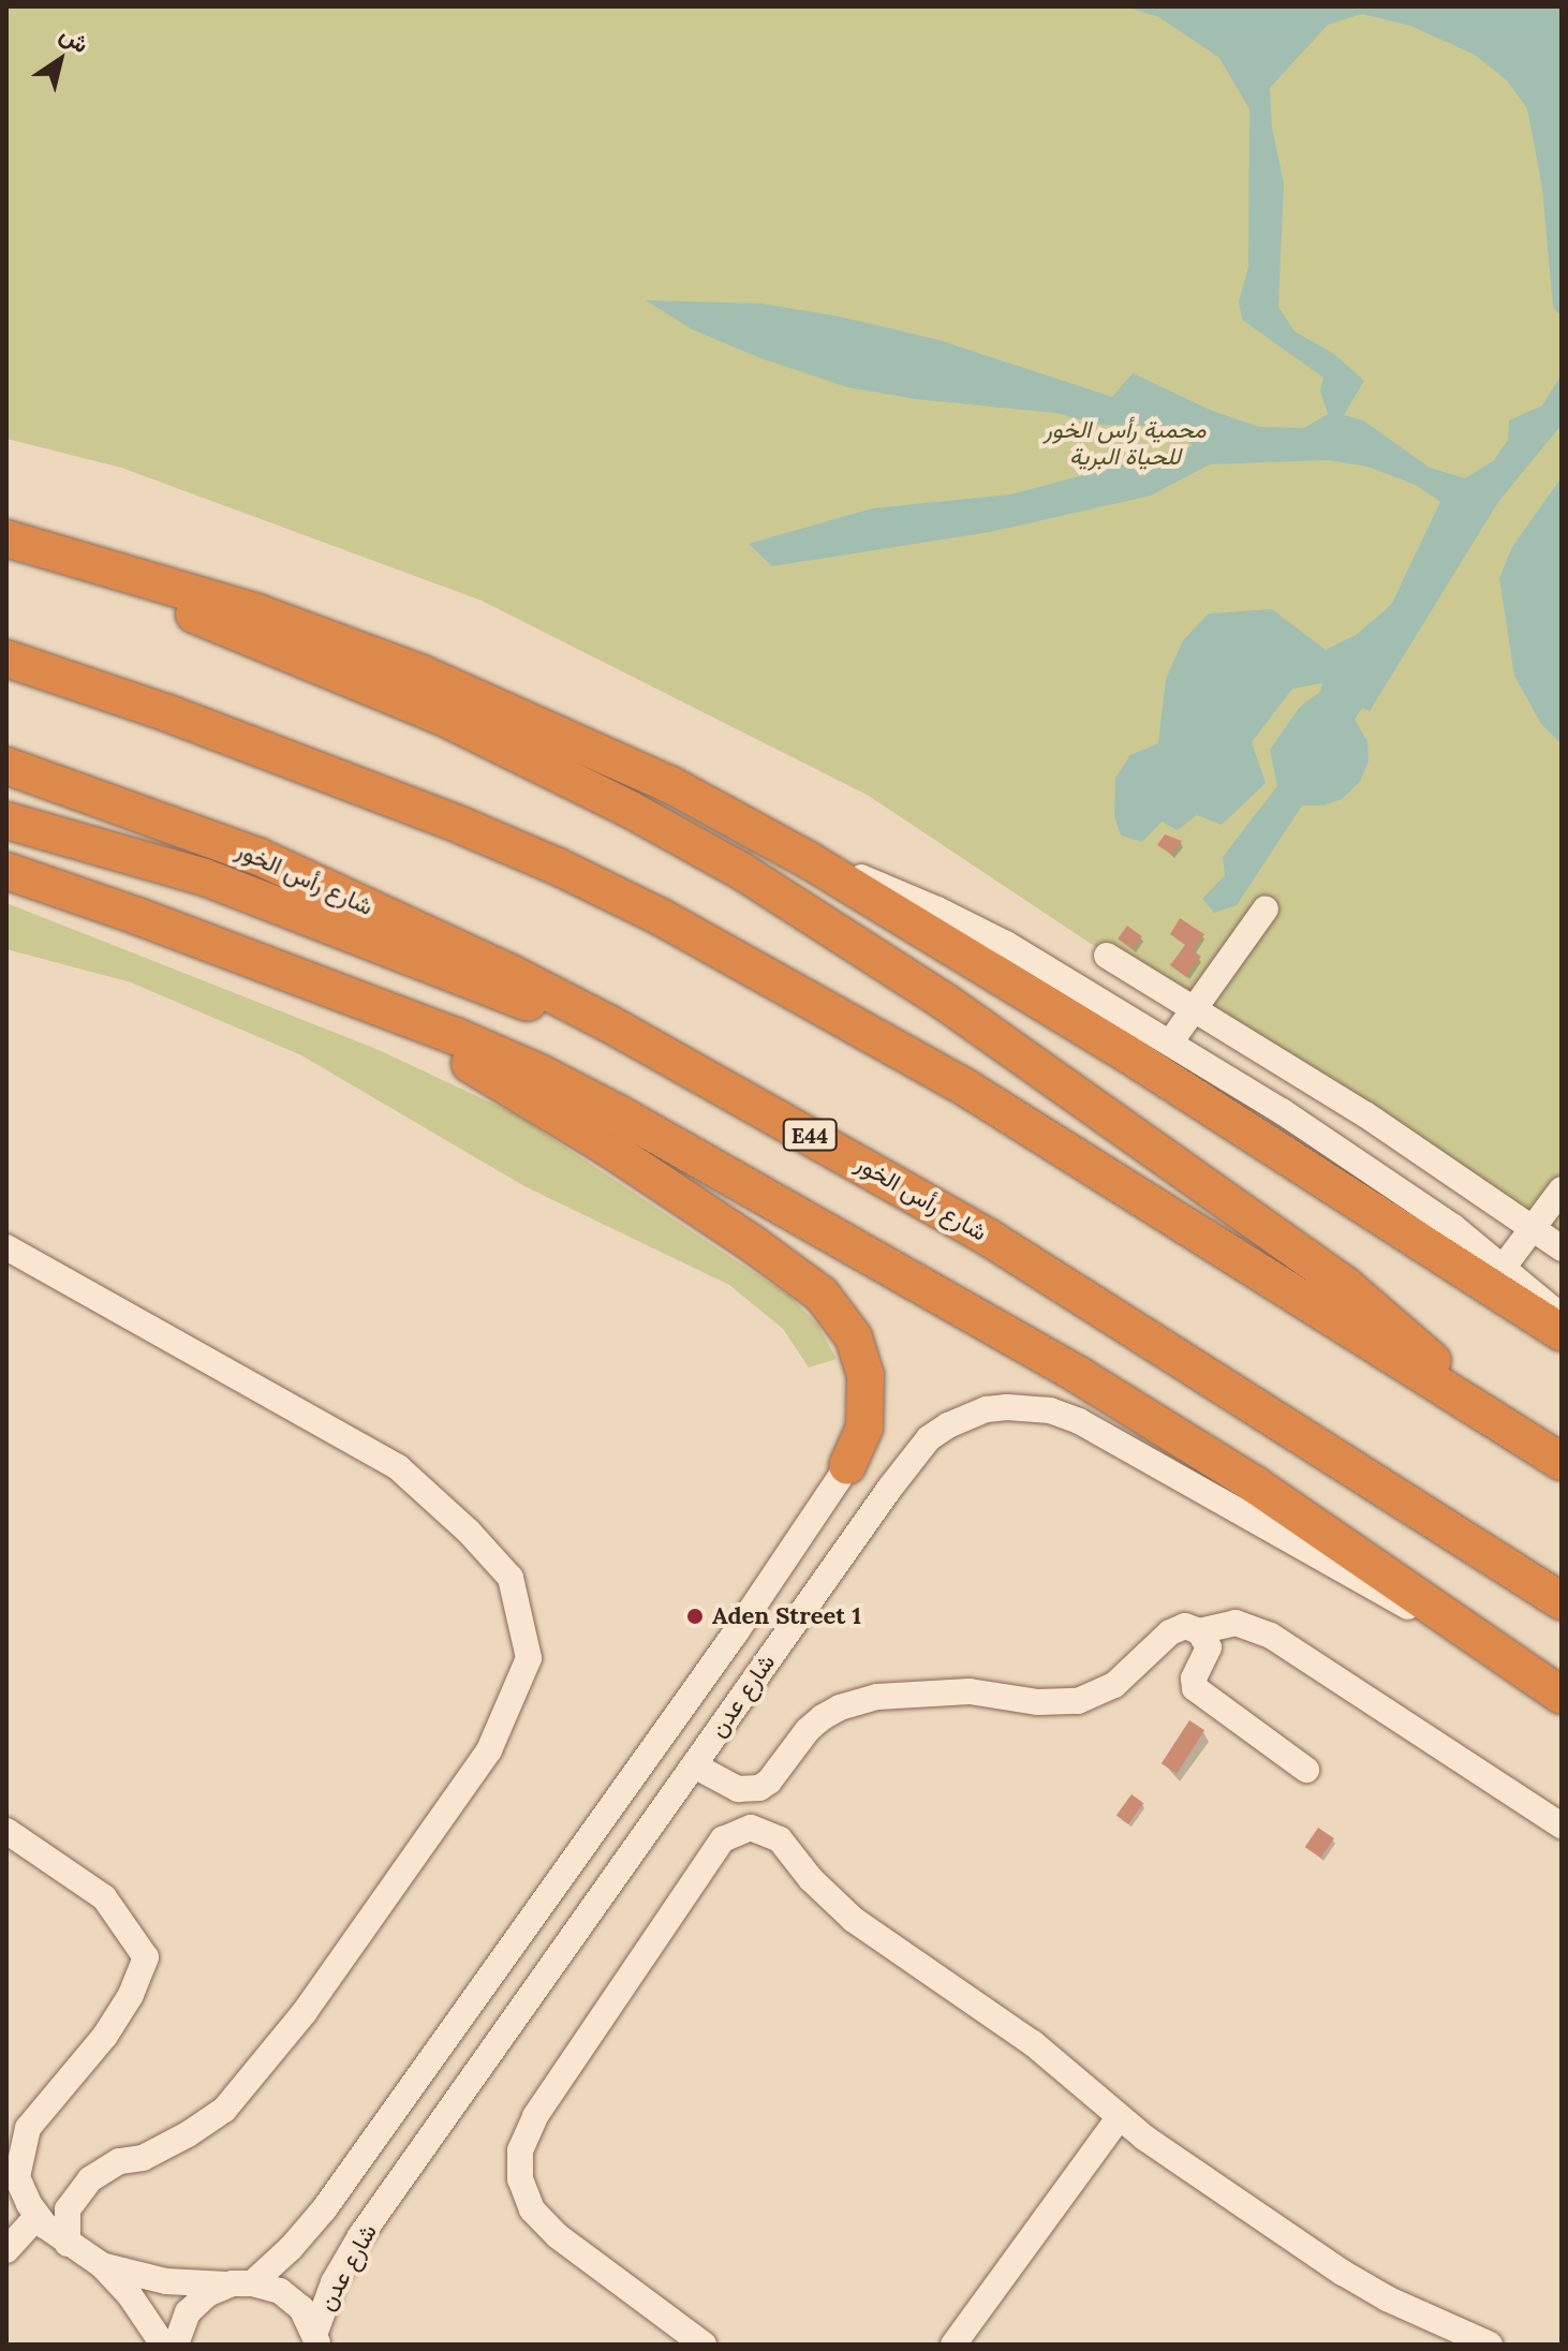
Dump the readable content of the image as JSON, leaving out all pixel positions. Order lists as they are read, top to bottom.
{
  "streets": {
    "highway": ["شارع رأس الخور", "E44"],
    "street": ["شارع عدن"]
  },
  "parks": ["محمية رأس الخور للحياة البرية"],
  "places": ["Aden Street 1"],
  "north": "top right"
}
